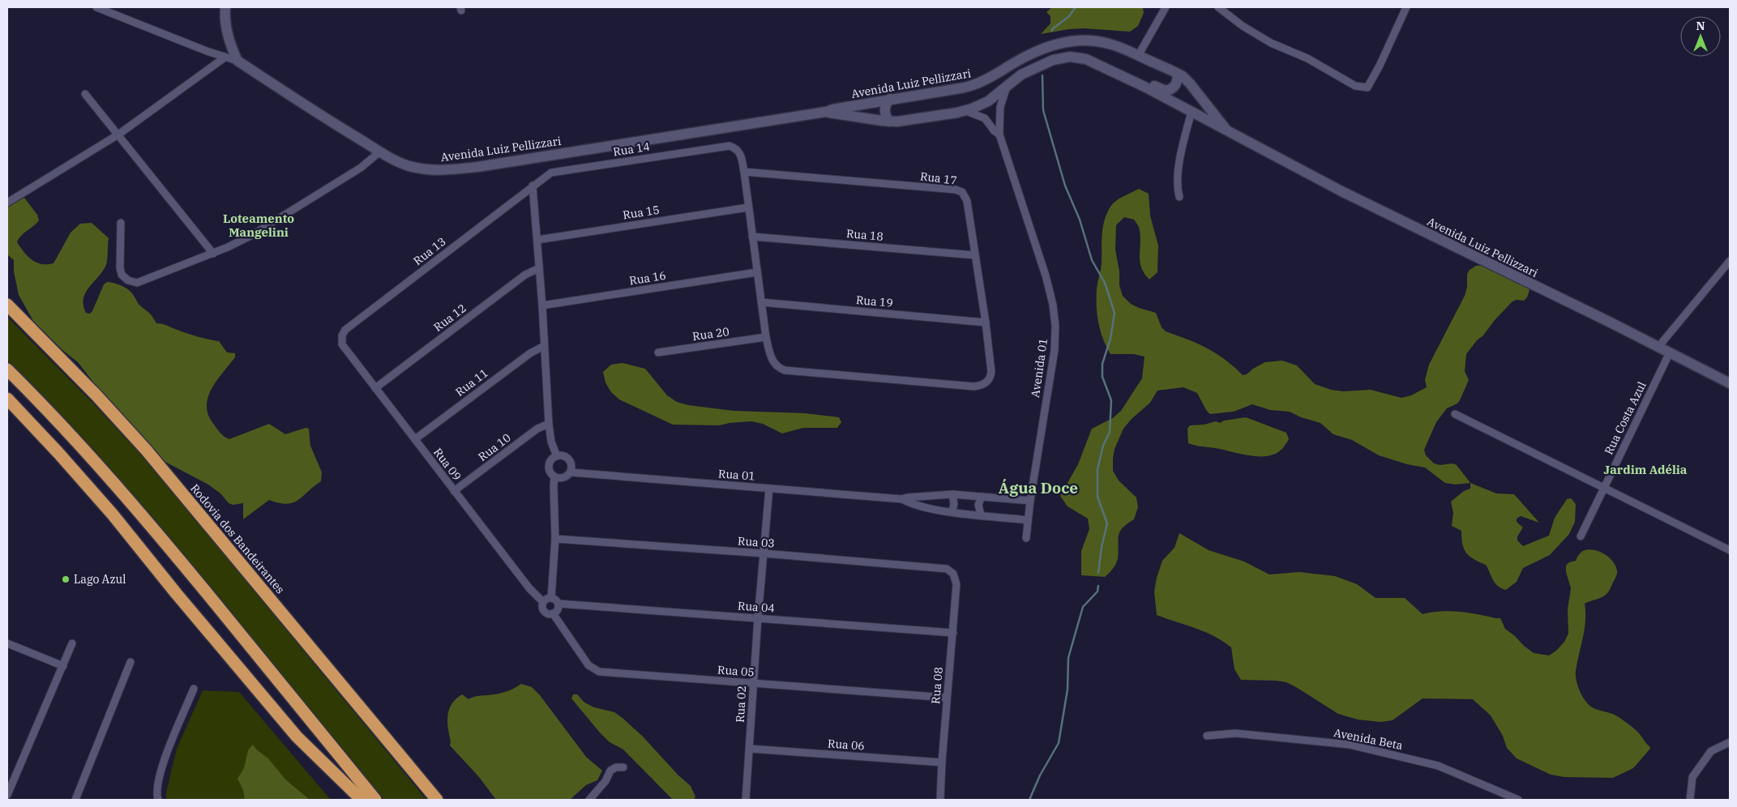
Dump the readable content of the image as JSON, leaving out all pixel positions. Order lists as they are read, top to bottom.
{
  "streets": {
    "highway": ["Rodovia dos Bandeirantes"],
    "main road": ["Avenida Luiz Pellizzari"],
    "street": [
      "Rua 14",
      "Rua 17",
      "Rua 15",
      "Rua 18",
      "Rua 13",
      "Rua 16",
      "Rua 19",
      "Rua 12",
      "Rua 20",
      "Avenida 01",
      "Rua 11",
      "Rua Costa Azul",
      "Rua 10",
      "Rua 09",
      "Rua 01",
      "Rua 03",
      "Rua 04",
      "Rua 05",
      "Rua 08",
      "Rua 02",
      "Avenida Beta",
      "Rua 06"
    ]
  },
  "crossings": [
    ["Avenida Luiz Pellizzari", "Avenida 01"],
    ["Avenida Luiz Pellizzari", "Rua Costa Azul"],
    ["Rua 14", "Rua 17"],
    ["Rua 14", "Rua 13"],
    ["Rua 17", "Rua 18"],
    ["Rua 17", "Rua 19"],
    ["Rua 17", "Rua 20"],
    ["Rua 13", "Rua 09"],
    ["Rua 12", "Rua 09"],
    ["Rua 11", "Rua 09"],
    ["Rua 10", "Rua 09"],
    ["Rua 09", "Rua 04"],
    ["Rua 09", "Rua 05"],
    ["Rua 01", "Rua 02"],
    ["Rua 03", "Rua 08"],
    ["Rua 03", "Rua 02"],
    ["Rua 04", "Rua 05"],
    ["Rua 04", "Rua 08"],
    ["Rua 04", "Rua 02"],
    ["Rua 05", "Rua 08"],
    ["Rua 05", "Rua 02"],
    ["Rua 08", "Rua 06"],
    ["Rua 02", "Rua 06"]
  ],
  "districts": ["Loteamento Mangelini", "Jardim Adélia", "Água Doce"],
  "places": ["Lago Azul"],
  "north": "top"
}
